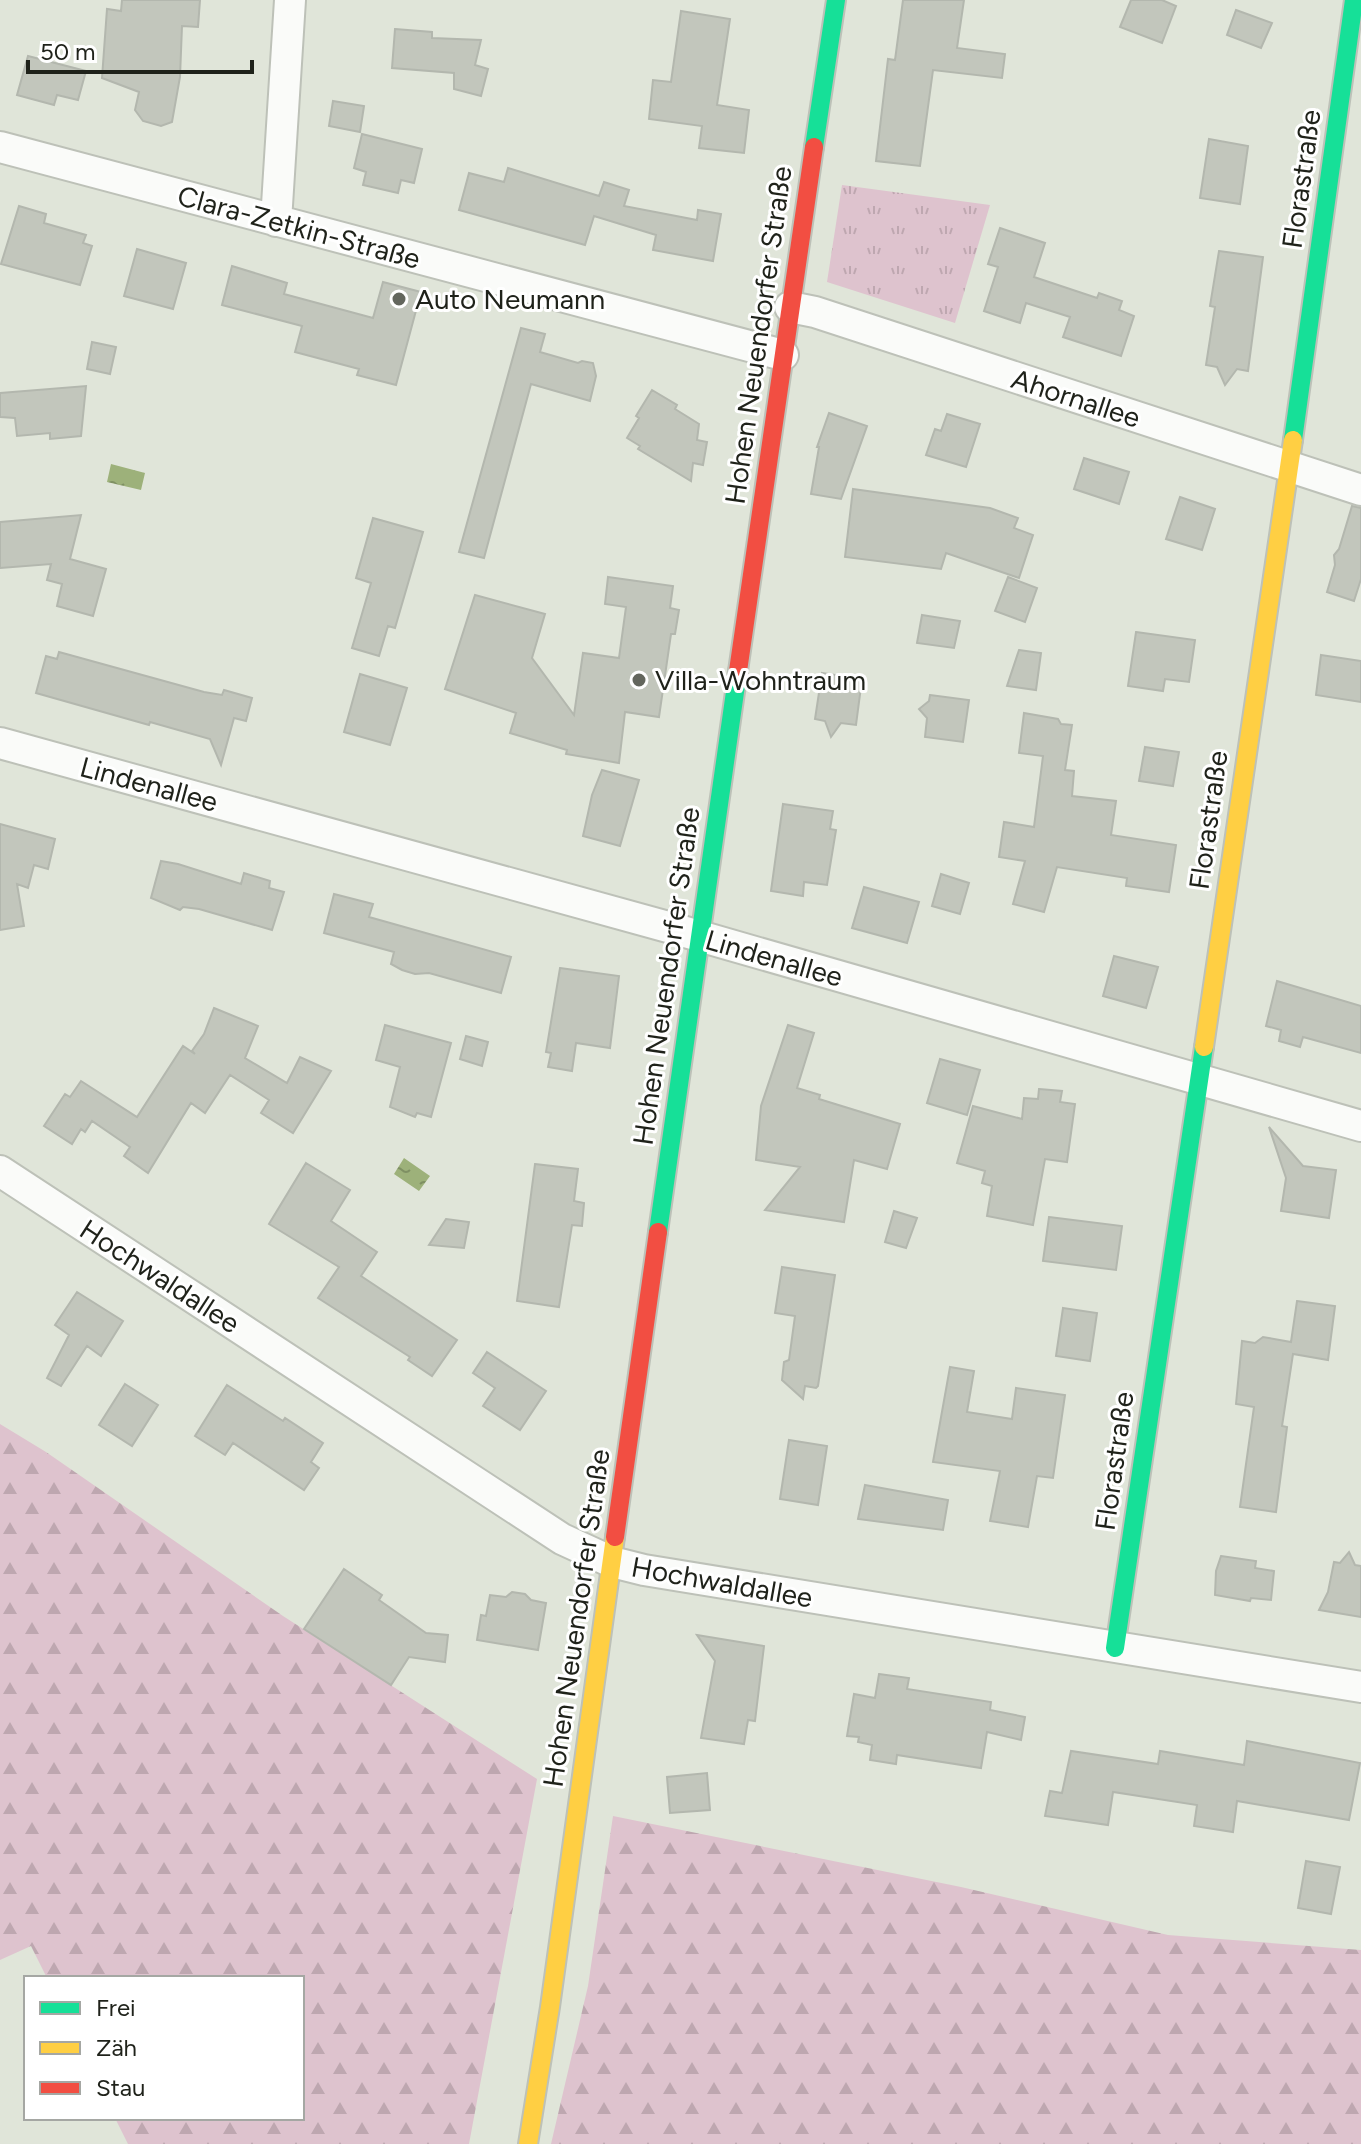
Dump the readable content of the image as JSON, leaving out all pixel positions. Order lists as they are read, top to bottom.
{
  "streets": {
    "main road": ["Florastraße", "Hohen Neuendorfer Straße"],
    "street": [
      "Clara-Zetkin-Straße",
      "Ahornallee",
      "Lindenallee",
      "Hochwaldallee"
    ]
  },
  "crossings": [
    ["Florastraße", "Ahornallee"],
    ["Florastraße", "Lindenallee"],
    ["Florastraße", "Hochwaldallee"],
    ["Clara-Zetkin-Straße", "Hohen Neuendorfer Straße"],
    ["Hohen Neuendorfer Straße", "Ahornallee"],
    ["Hohen Neuendorfer Straße", "Lindenallee"],
    ["Hohen Neuendorfer Straße", "Hochwaldallee"]
  ],
  "places": ["Auto Neumann", "Villa-Wohntraum"],
  "legend": ["Frei", "Zäh", "Stau"],
  "scale_bar": "50 m"
}
